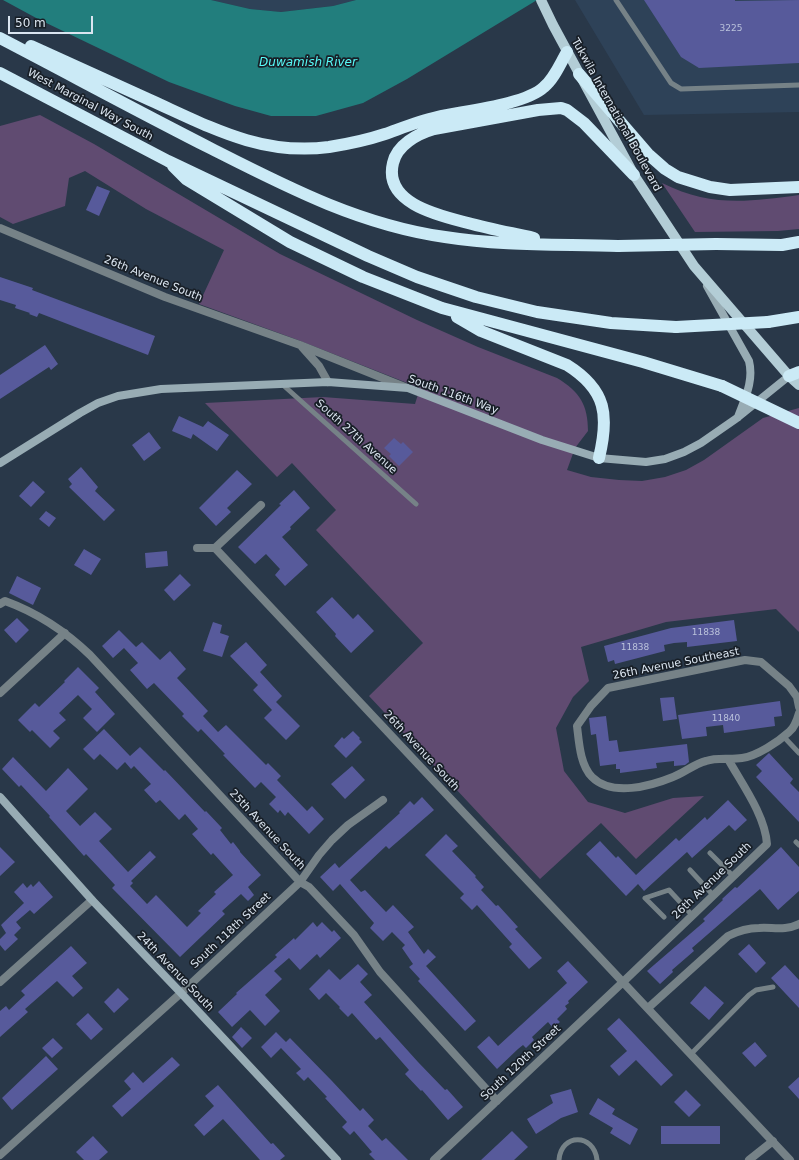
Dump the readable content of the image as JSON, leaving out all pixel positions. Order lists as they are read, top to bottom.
{
  "streets": {
    "highway": ["West Marginal Way South"],
    "main road": ["Tukwila International Boulevard"],
    "street": [
      "26th Avenue South",
      "South 116th Way",
      "26th Avenue Southeast",
      "25th Avenue South",
      "South 118th Street",
      "24th Avenue South",
      "South 120th Street"
    ],
    "lane": ["South 27th Avenue"]
  },
  "crossings": [
    ["Tukwila International Boulevard", "South 116th Way"],
    ["26th Avenue South", "South 116th Way"],
    ["26th Avenue South", "26th Avenue Southeast"],
    ["26th Avenue South", "South 120th Street"],
    ["South 116th Way", "South 27th Avenue"],
    ["25th Avenue South", "South 118th Street"],
    ["25th Avenue South", "South 120th Street"],
    ["South 118th Street", "24th Avenue South"]
  ],
  "water": ["Duwamish River"],
  "house_numbers": [
    "3225",
    "11838",
    "11838",
    "11840"
  ],
  "scale_bar": "50 m"
}
